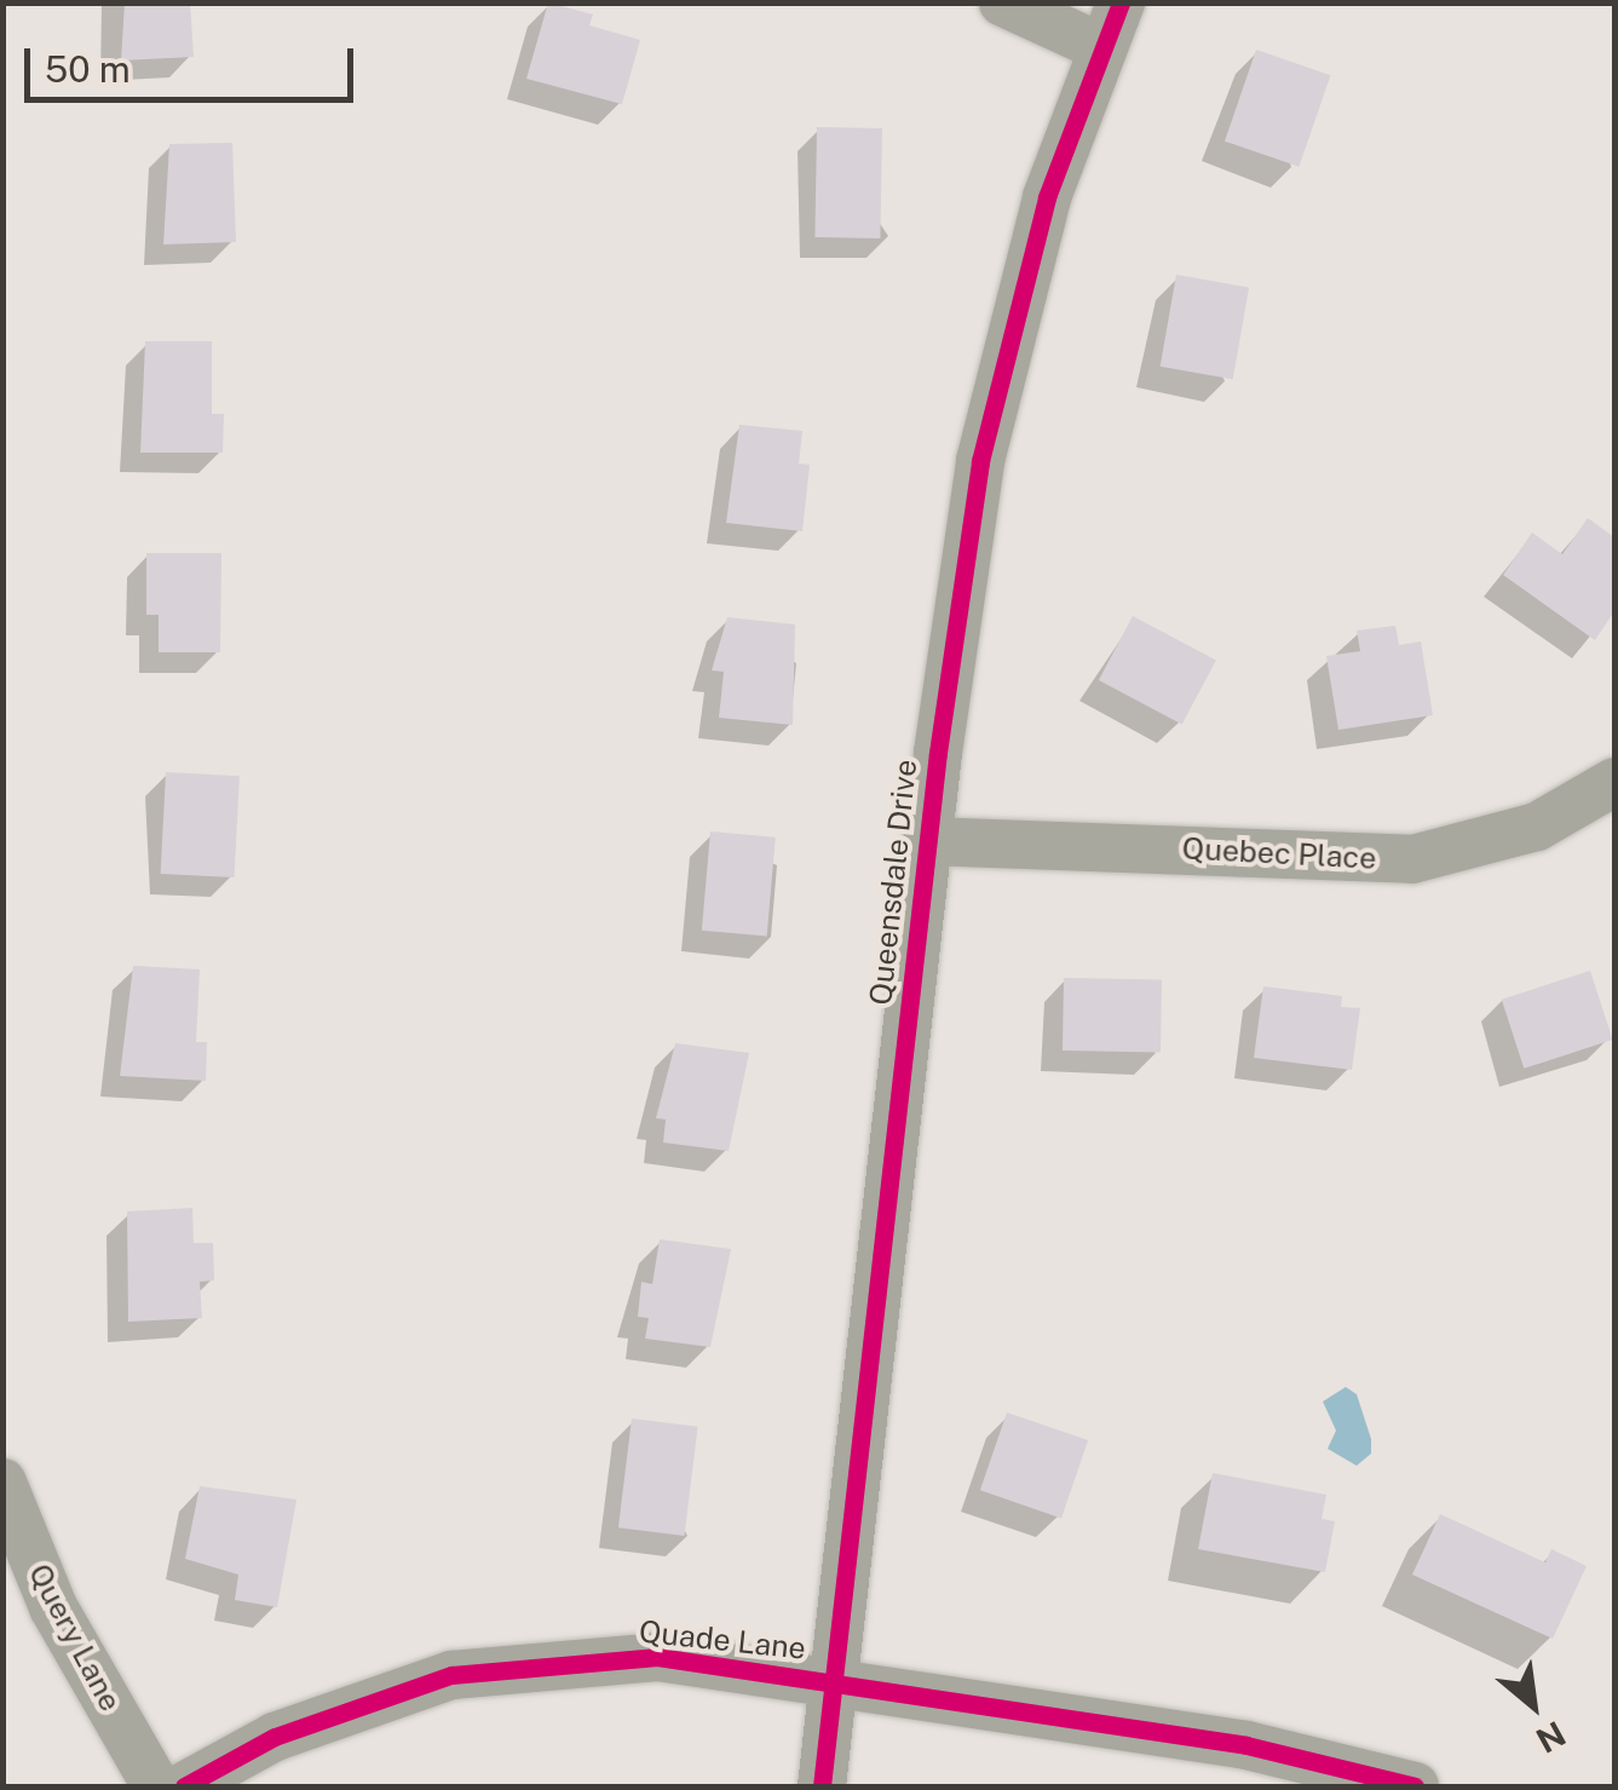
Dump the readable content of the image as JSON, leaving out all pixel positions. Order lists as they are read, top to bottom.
{
  "streets": {
    "street": [
      "Quebec Place",
      "Queensdale Drive",
      "Query Lane",
      "Quade Lane"
    ]
  },
  "crossings": [
    ["Quebec Place", "Queensdale Drive"],
    ["Queensdale Drive", "Quade Lane"]
  ],
  "scale_bar": "50 m",
  "north": "bottom right"
}
